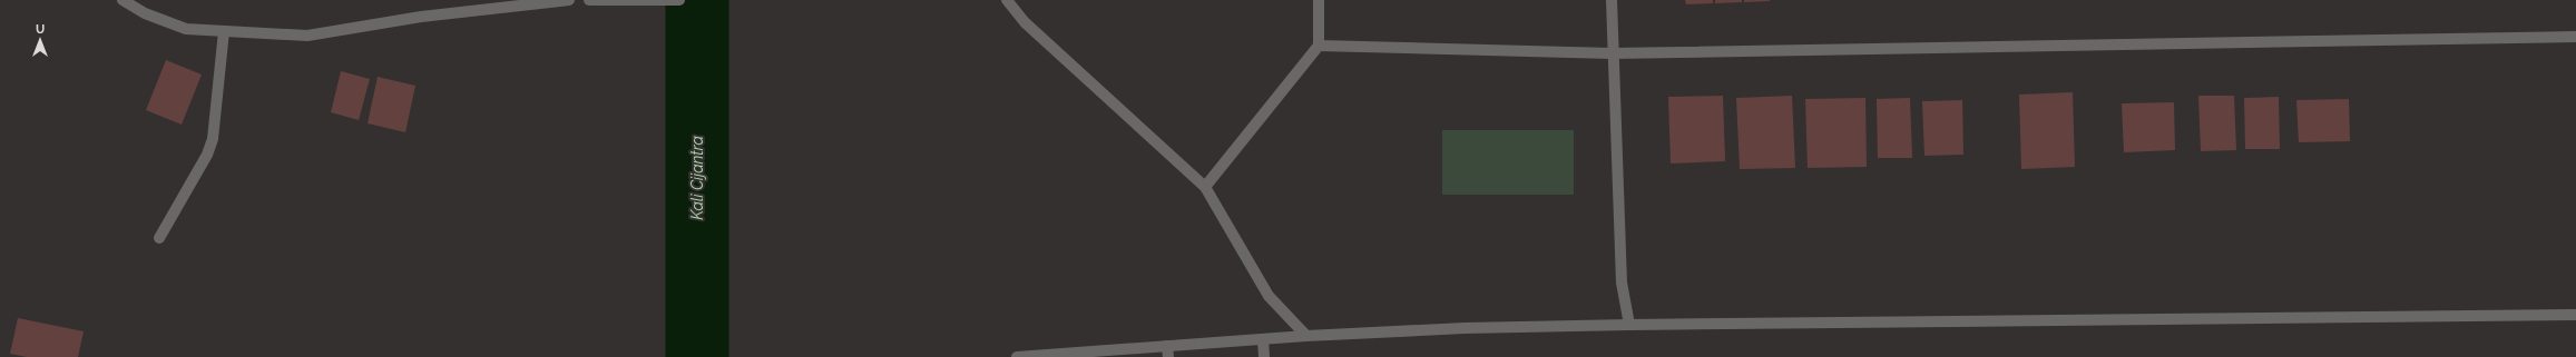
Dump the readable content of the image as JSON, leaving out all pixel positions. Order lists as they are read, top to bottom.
{
  "water": ["Kali Cijantra"],
  "north": "top"
}
